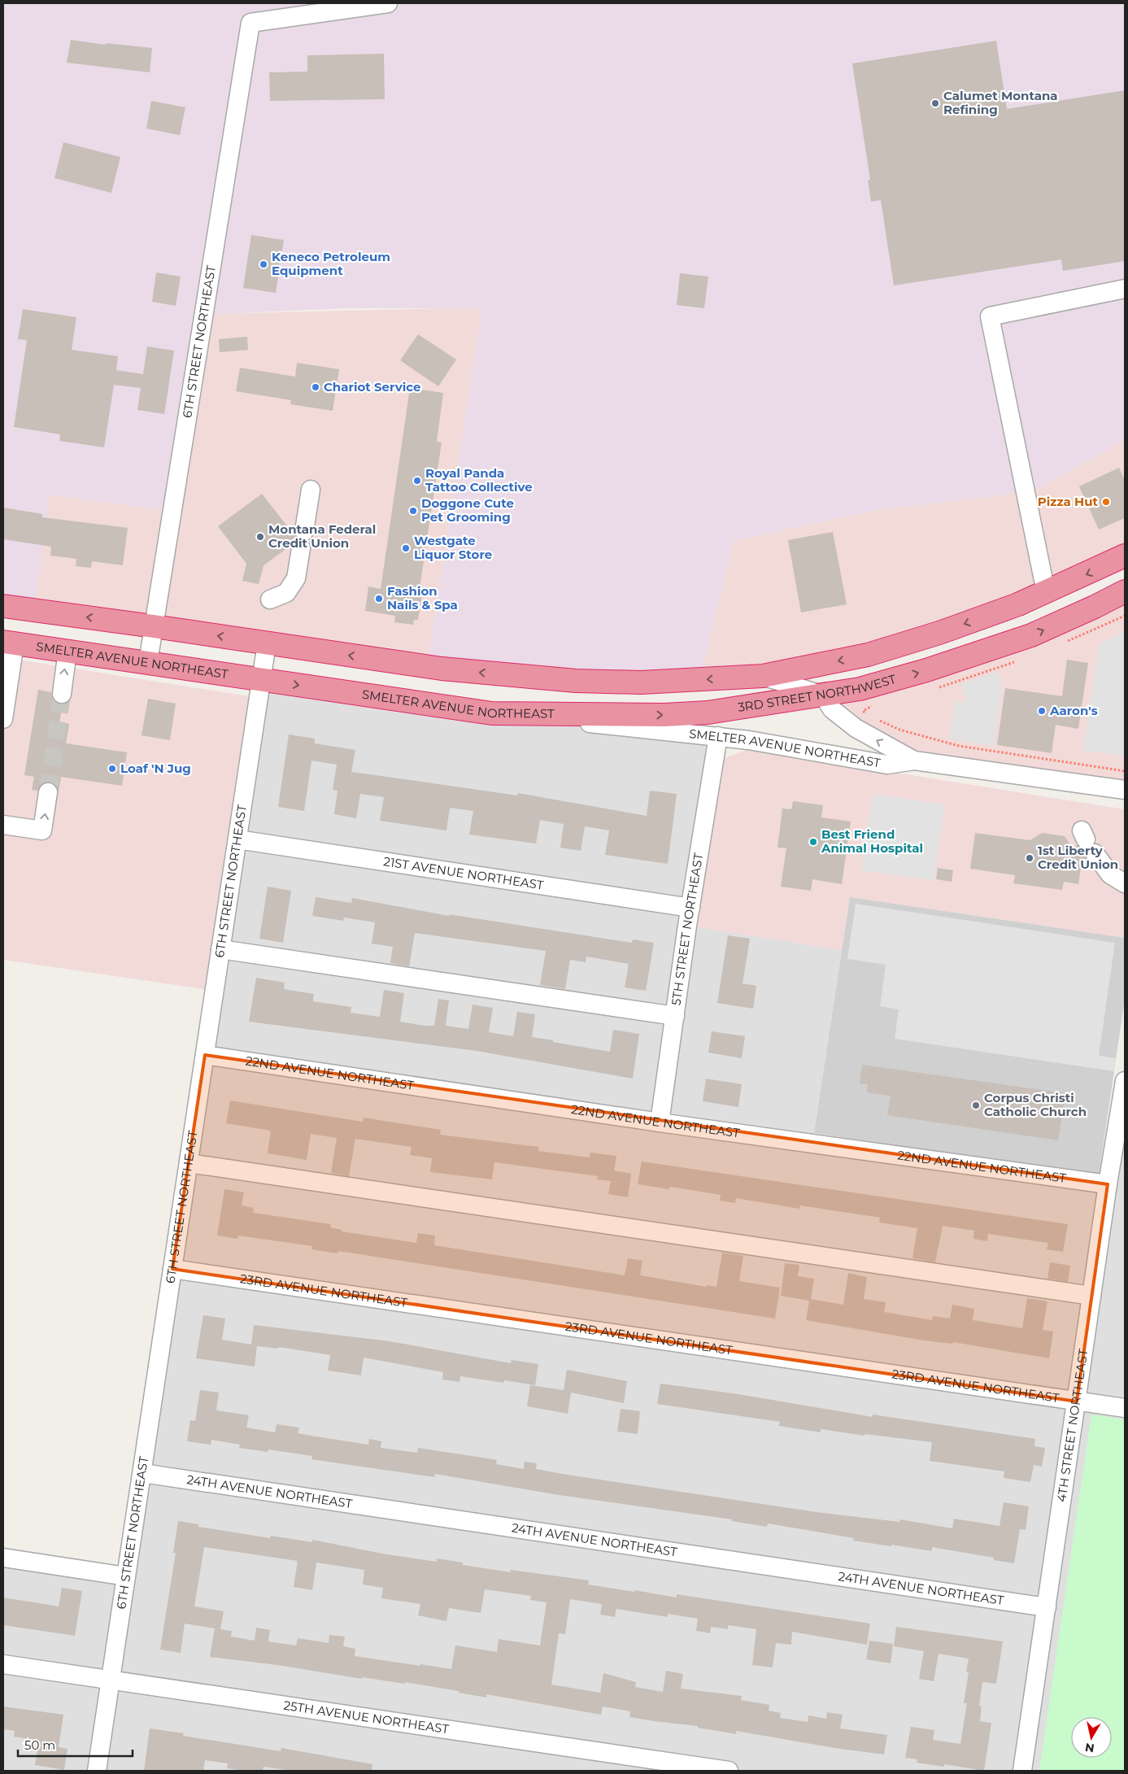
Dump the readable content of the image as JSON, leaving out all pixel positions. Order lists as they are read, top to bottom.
{
  "streets": {
    "highway": ["SMELTER AVENUE NORTHEAST", "3RD STREET NORTHWEST"],
    "street": [
      "6TH STREET NORTHEAST",
      "21ST AVENUE NORTHEAST",
      "5TH STREET NORTHEAST",
      "22ND AVENUE NORTHEAST",
      "23RD AVENUE NORTHEAST",
      "4TH STREET NORTHEAST",
      "24TH AVENUE NORTHEAST",
      "25TH AVENUE NORTHEAST"
    ]
  },
  "crossings": [
    ["6TH STREET NORTHEAST", "SMELTER AVENUE NORTHEAST"],
    ["6TH STREET NORTHEAST", "21ST AVENUE NORTHEAST"],
    ["6TH STREET NORTHEAST", "22ND AVENUE NORTHEAST"],
    ["6TH STREET NORTHEAST", "23RD AVENUE NORTHEAST"],
    ["6TH STREET NORTHEAST", "24TH AVENUE NORTHEAST"],
    ["6TH STREET NORTHEAST", "25TH AVENUE NORTHEAST"],
    ["SMELTER AVENUE NORTHEAST", "3RD STREET NORTHWEST"],
    ["SMELTER AVENUE NORTHEAST", "5TH STREET NORTHEAST"],
    ["21ST AVENUE NORTHEAST", "5TH STREET NORTHEAST"],
    ["5TH STREET NORTHEAST", "22ND AVENUE NORTHEAST"],
    ["22ND AVENUE NORTHEAST", "4TH STREET NORTHEAST"],
    ["23RD AVENUE NORTHEAST", "4TH STREET NORTHEAST"],
    ["4TH STREET NORTHEAST", "24TH AVENUE NORTHEAST"]
  ],
  "places": [
    "Calumet Montana Refining",
    "Keneco Petroleum Equipment",
    "Chariot Service",
    "Royal Panda Tattoo Collective",
    "Pizza Hut",
    "Doggone Cute Pet Grooming",
    "Montana Federal Credit Union",
    "Westgate Liquor Store",
    "Fashion Nails & Spa",
    "Aaron's",
    "Loaf 'N Jug",
    "Best Friend Animal Hospital",
    "1st Liberty Credit Union",
    "Corpus Christi Catholic Church"
  ],
  "scale_bar": "50 m",
  "north": "bottom"
}
